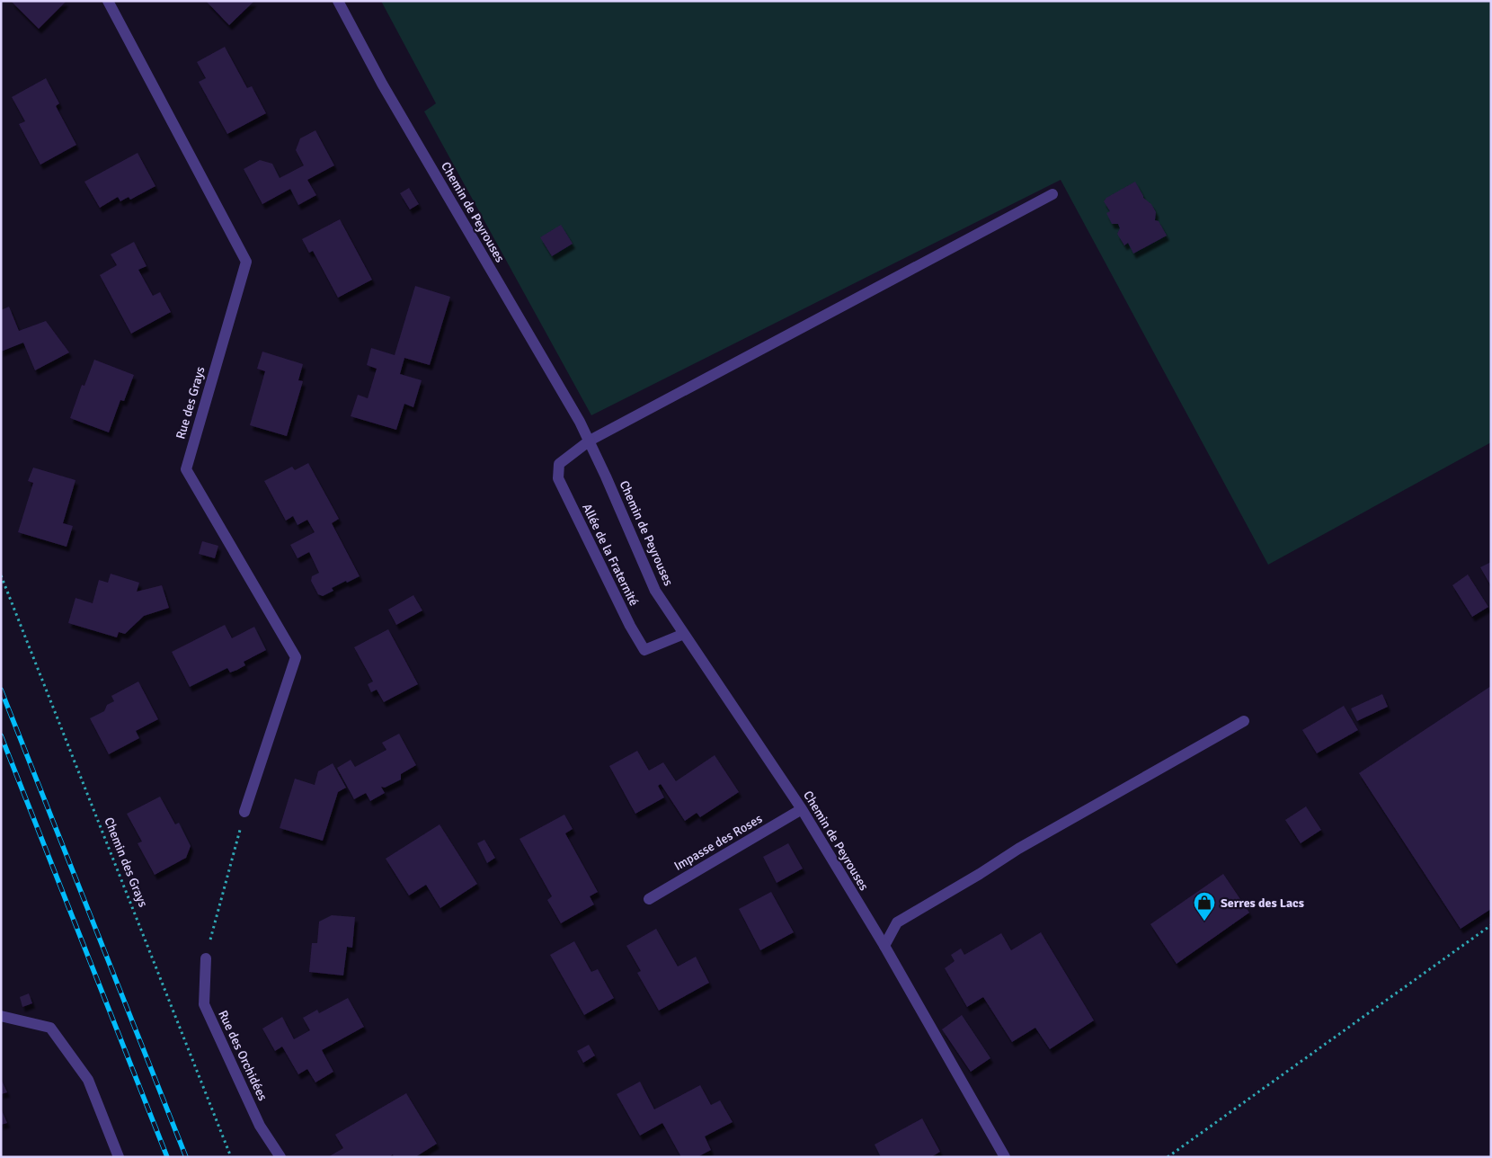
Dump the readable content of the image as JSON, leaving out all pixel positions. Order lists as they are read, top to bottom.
{
  "streets": {
    "street": [
      "Chemin de Peyrouses",
      "Rue des Grays",
      "Allée de la Fraternité",
      "Impasse des Roses",
      "Rue des Orchidées"
    ],
    "path": ["Chemin des Grays"]
  },
  "crossings": [
    ["Chemin de Peyrouses", "Allée de la Fraternité"],
    ["Chemin de Peyrouses", "Impasse des Roses"]
  ],
  "places": {
    "shop": ["Serres des Lacs"]
  }
}
